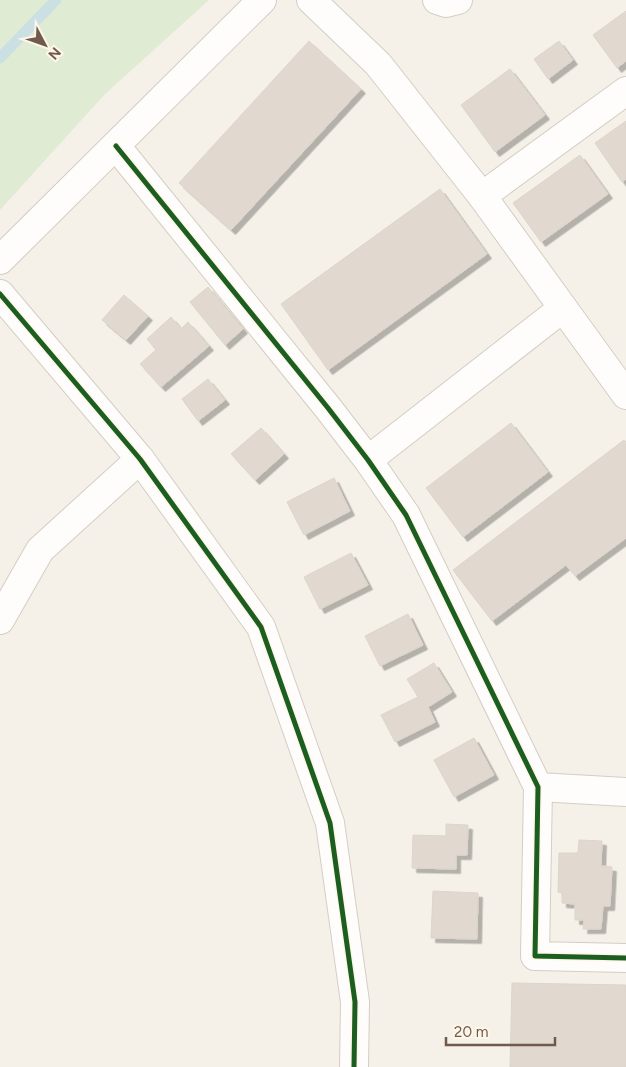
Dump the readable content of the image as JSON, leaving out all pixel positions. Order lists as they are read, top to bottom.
{
  "scale_bar": "20 m",
  "north": "bottom right"
}
